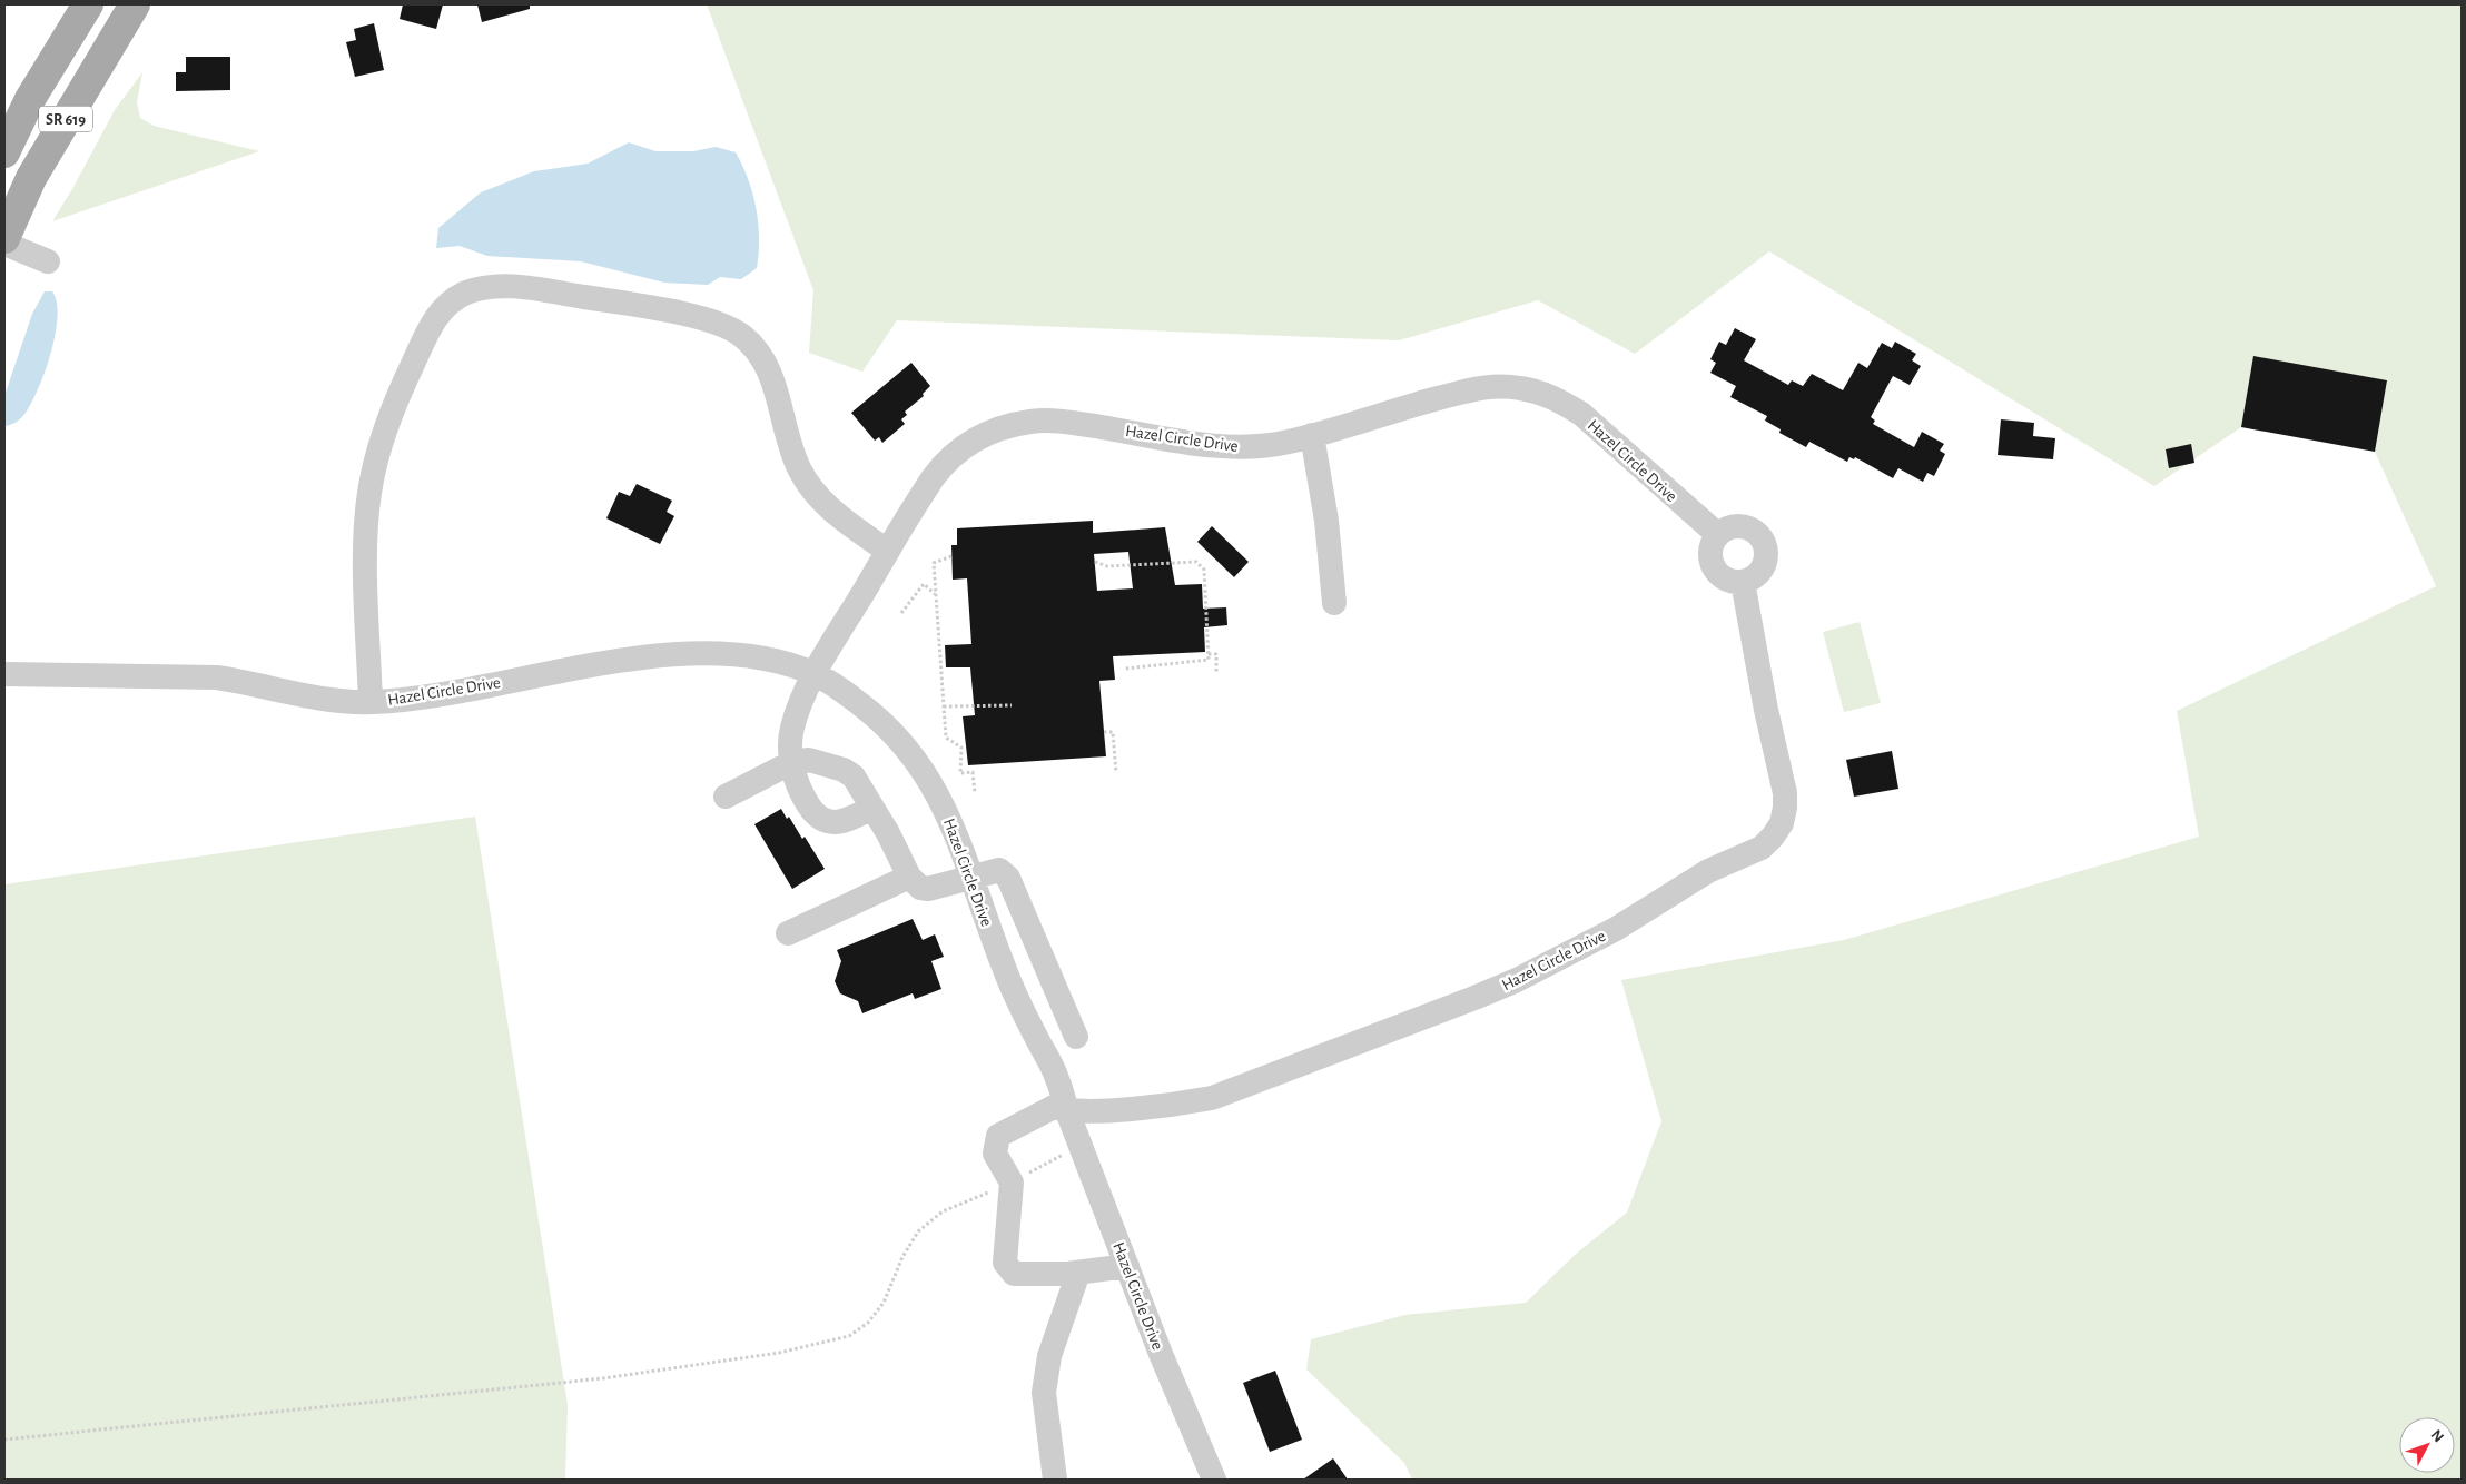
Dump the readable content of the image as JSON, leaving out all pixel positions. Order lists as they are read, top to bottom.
{
  "streets": {
    "main road": ["SR 619"],
    "street": ["Hazel Circle Drive"]
  },
  "north": "top right"
}
